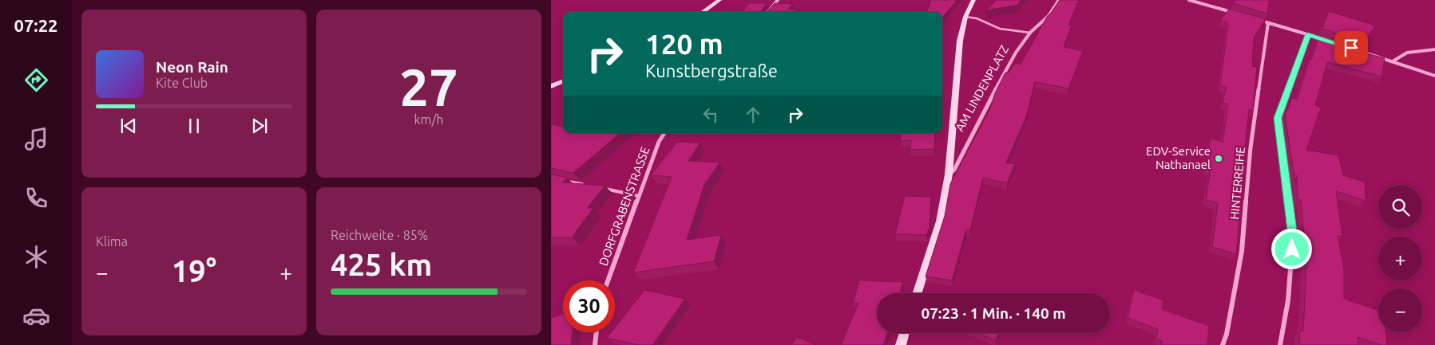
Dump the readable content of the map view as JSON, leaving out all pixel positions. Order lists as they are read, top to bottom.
{
  "streets": {
    "main road": ["AM LINDENPLATZ"],
    "street": ["HINTERREIHE", "DORFGRABENSTRASSE"]
  },
  "places": ["EDV-Service Nathanael"],
  "page": {
    "tabs": "07:22",
    "tile": [
      ["27", "km/h"],
      "Klima",
      ["Reichweite · 85%", "425 km"]
    ],
    "turn": ["120 m", "Kunstbergstraße"],
    "song": ["Neon Rain", "Kite Club"],
    "map_buttons": ["+", "−"],
    "heat": ["−", "19°", "+"],
    "limit": "30",
    "trip": "07:23 · 1 Min. · 140 m"
  }
}
